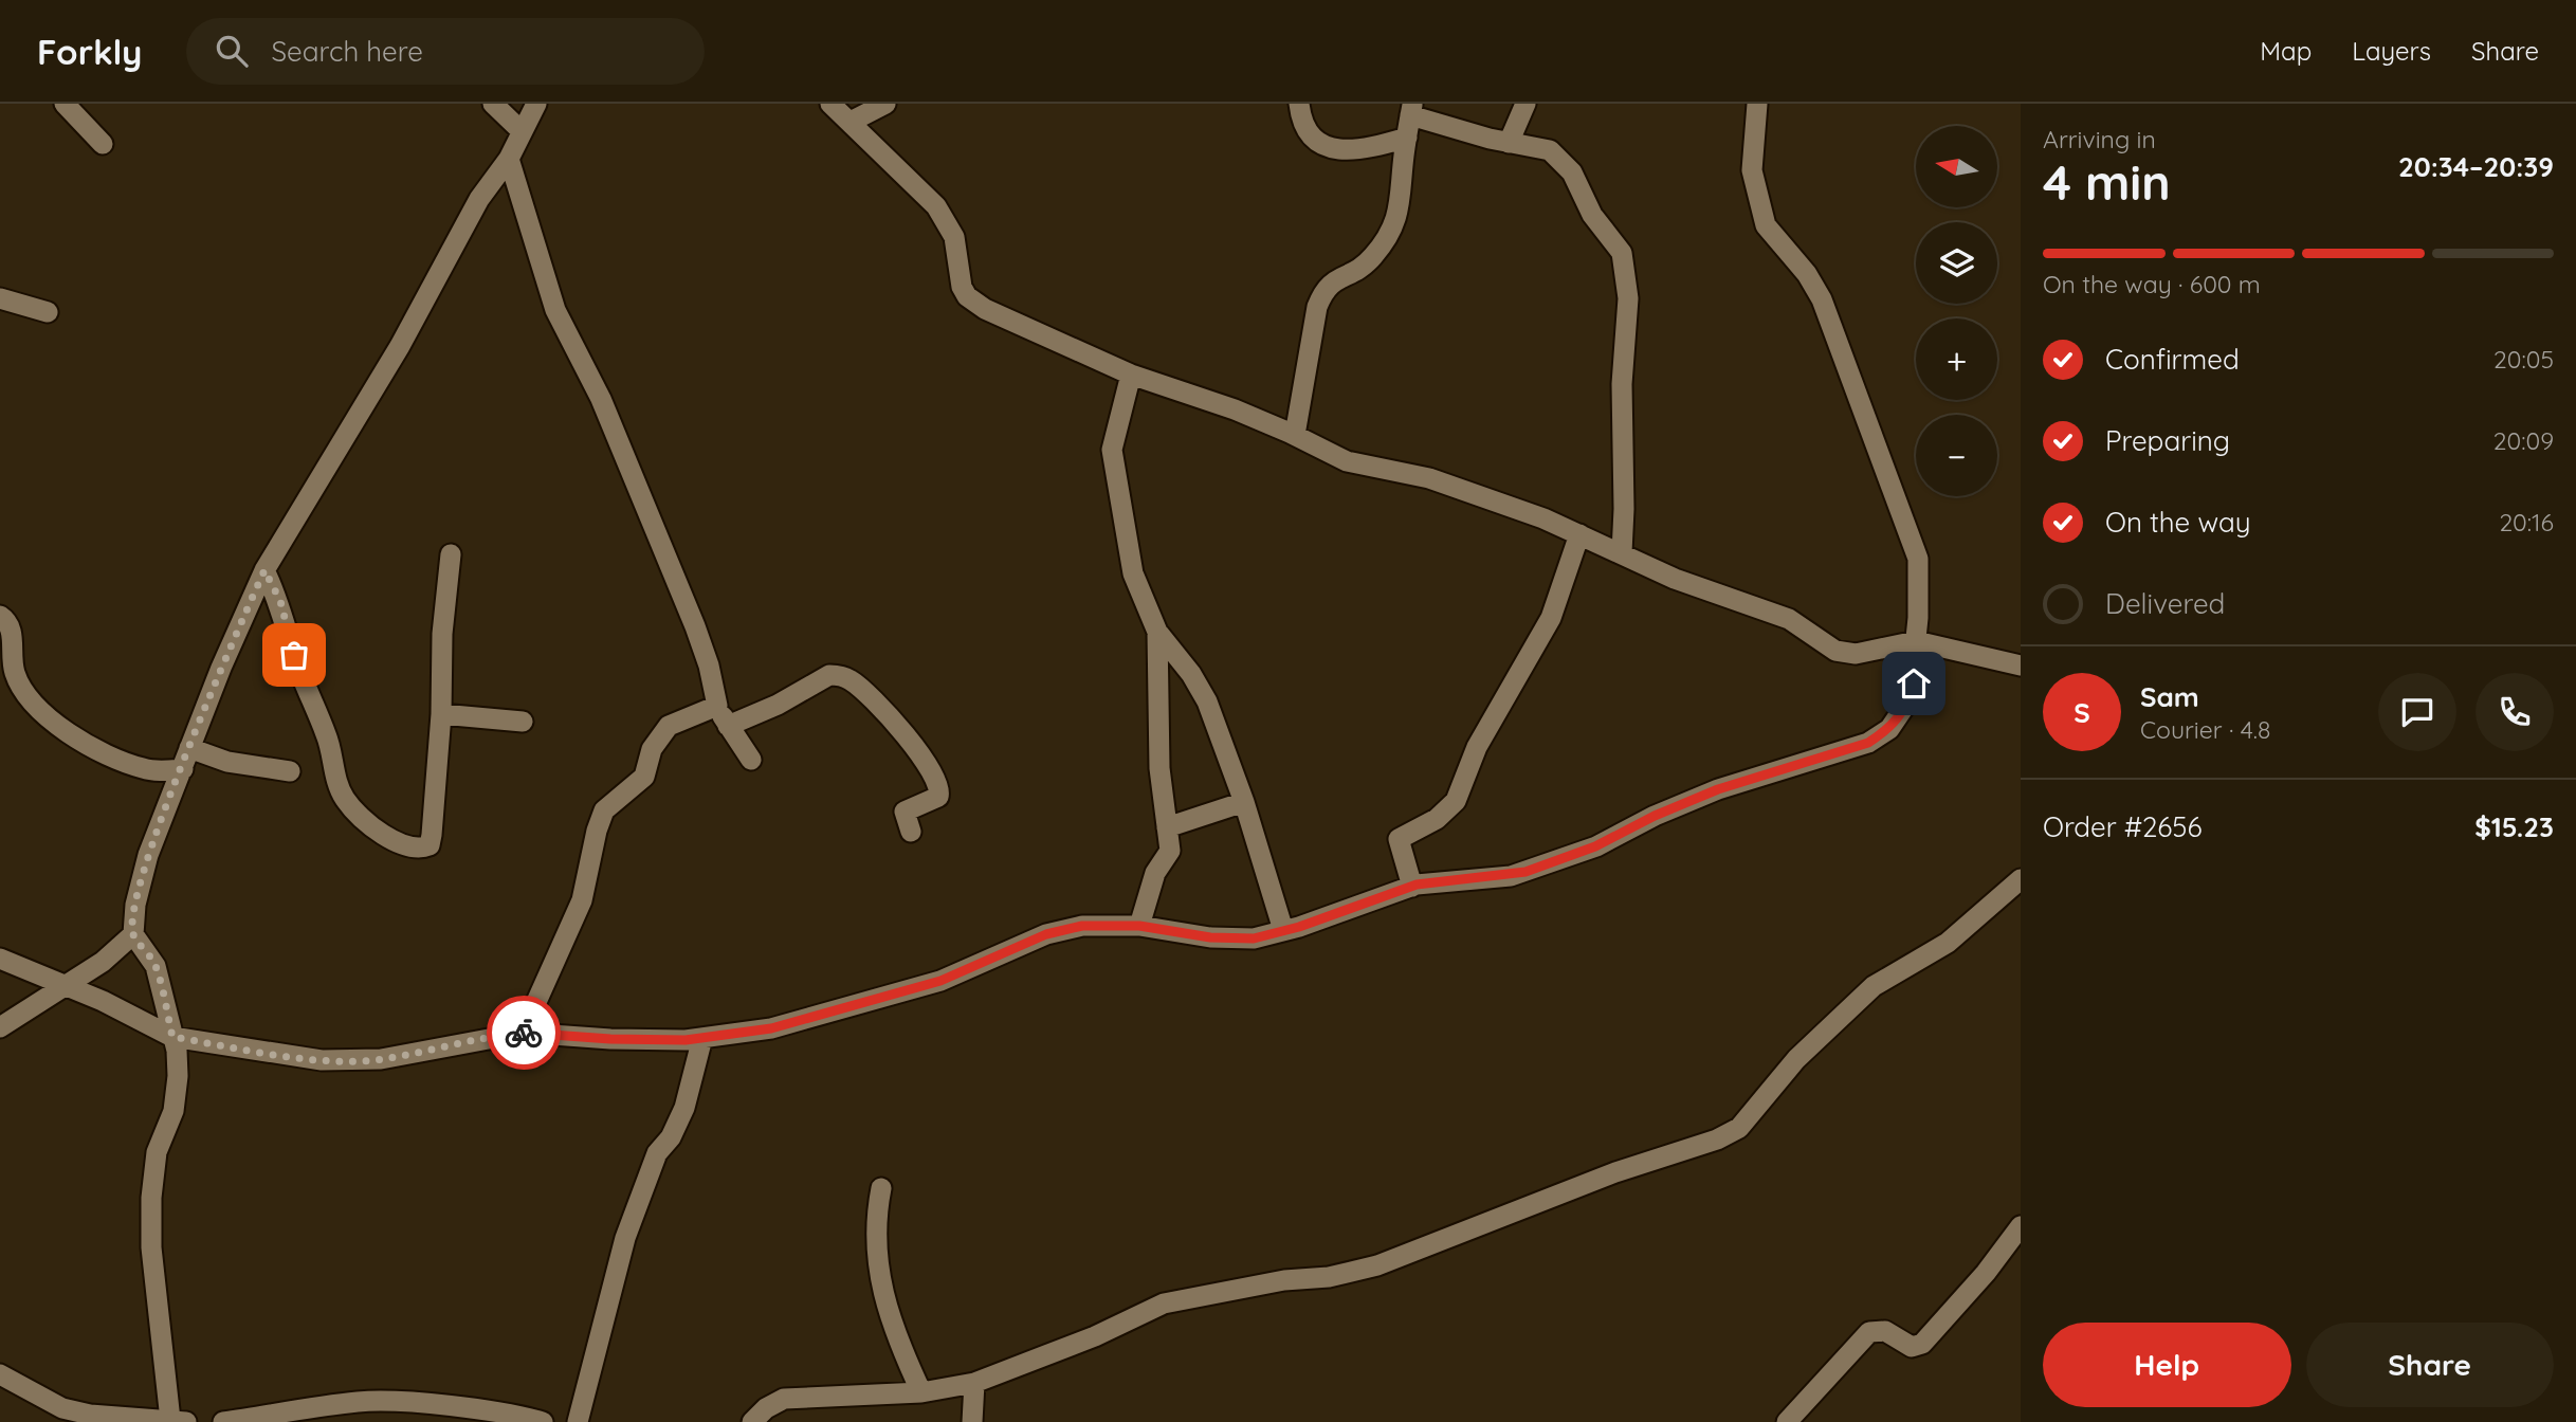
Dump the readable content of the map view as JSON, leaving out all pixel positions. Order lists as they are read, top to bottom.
{
  "north": "left",
  "page": {
    "header": "Forkly",
    "search": "Search here",
    "nav": ["Map", "Layers", "Share"],
    "heading": ["4 min", "Arriving in", "20:34–20:39"],
    "panel": [
      "Sam",
      "Courier · 4.8",
      "Order #2656",
      "$15.23"
    ],
    "map_buttons": ["+", "−"],
    "bar": "On the way · 600 m",
    "list": [
      ["Confirmed", "20:05"],
      ["Preparing", "20:09"],
      ["On the way", "20:16"],
      "Delivered"
    ],
    "round": "S",
    "buttons": ["Help", "Share"]
  }
}
